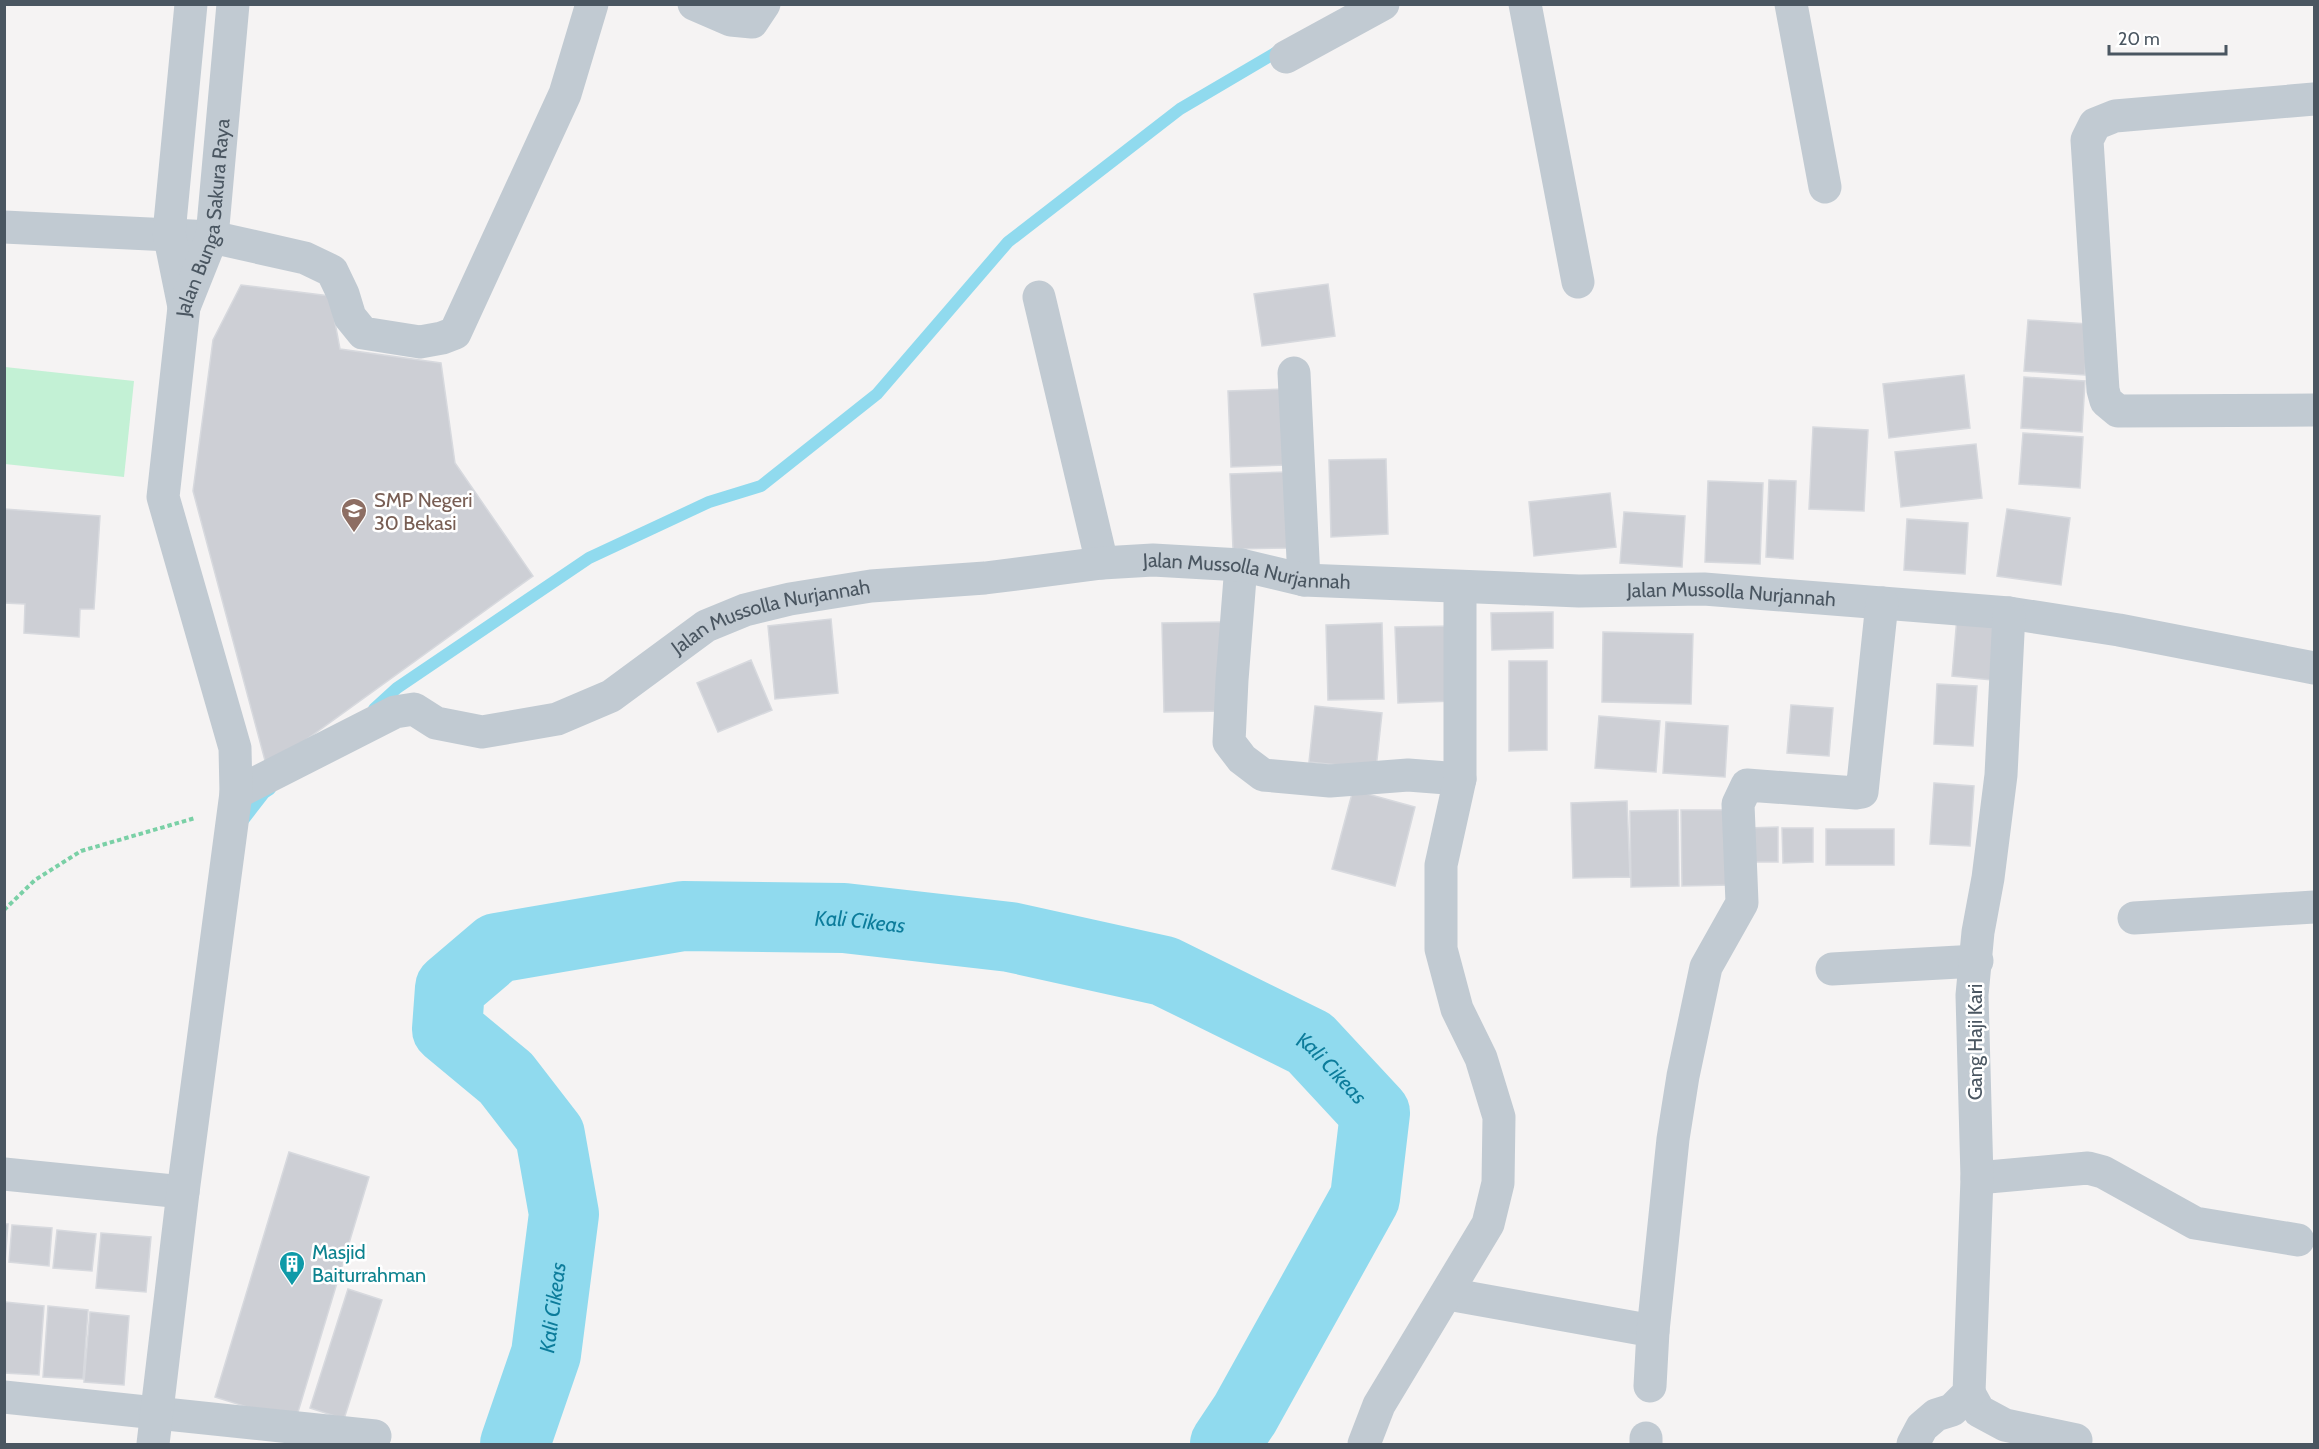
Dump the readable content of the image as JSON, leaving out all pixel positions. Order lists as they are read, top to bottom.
{
  "streets": {
    "street": ["Jalan Bunga Sakura Raya", "Jalan Mussolla Nurjannah", "Gang Haji Kari"]
  },
  "crossings": [
    ["Jalan Mussolla Nurjannah", "Gang Haji Kari"]
  ],
  "water": ["Kali Cikeas"],
  "places": {
    "school or university": ["SMP Negeri 30 Bekasi"],
    "building": ["Masjid Baiturrahman"]
  },
  "scale_bar": "20 m"
}
